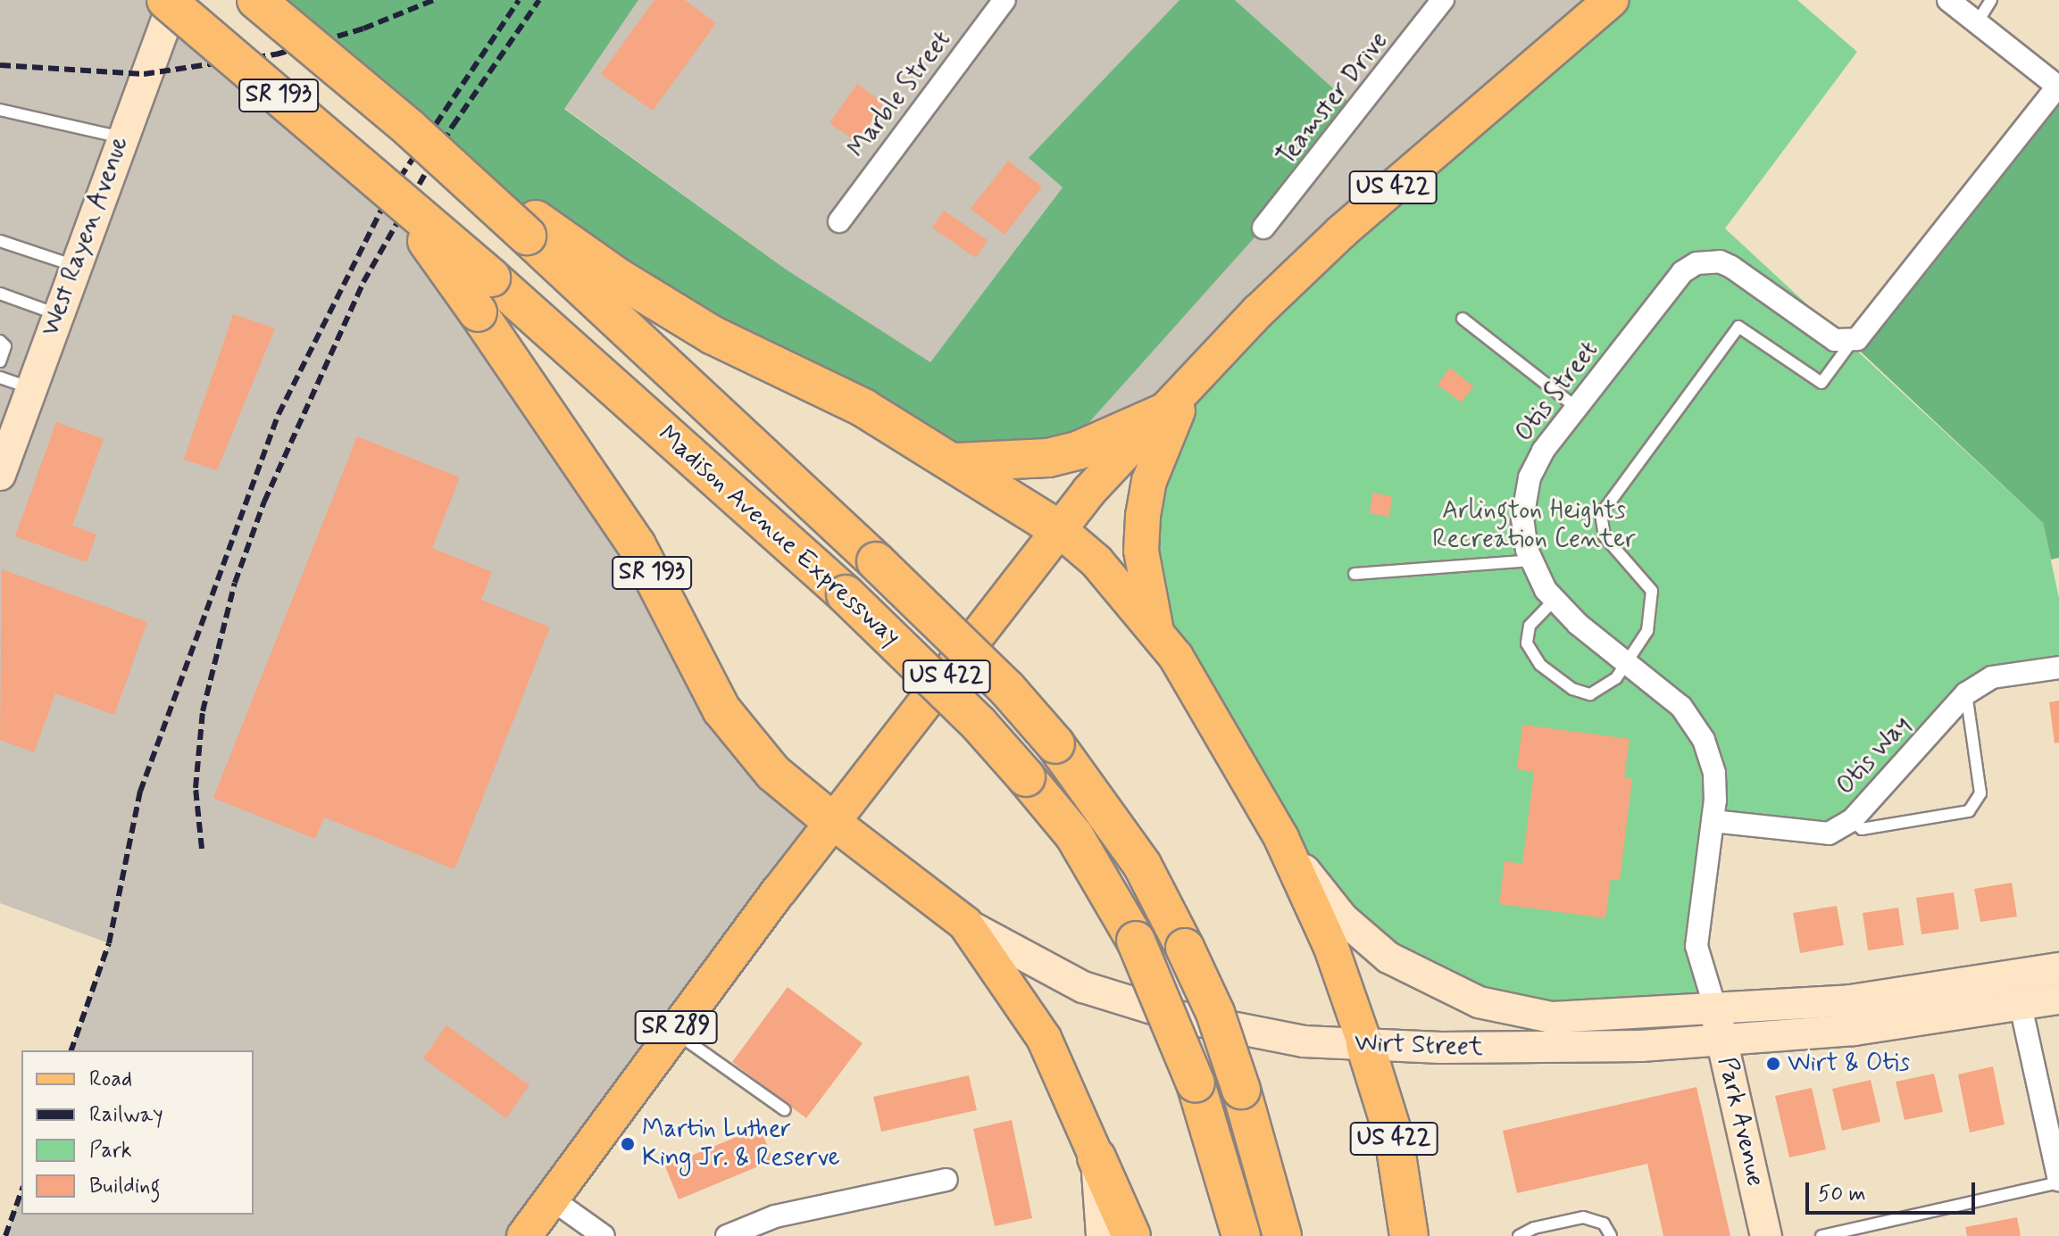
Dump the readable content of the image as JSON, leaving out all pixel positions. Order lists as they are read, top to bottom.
{
  "streets": {
    "highway": ["SR 193", "US 422", "Madison Avenue Expressway"],
    "main road": [
      "West Rayen Avenue",
      "SR 289",
      "Wirt Street",
      "Park Avenue"
    ],
    "street": [
      "Marble Street",
      "Teamster Drive",
      "Otis Street",
      "Otis Way"
    ]
  },
  "crossings": [
    ["SR 193", "US 422"],
    ["SR 193", "Madison Avenue Expressway"],
    ["SR 193", "SR 289"],
    ["SR 193", "Wirt Street"],
    ["US 422", "SR 289"],
    ["US 422", "Wirt Street"],
    ["Otis Street", "Otis Way"],
    ["Otis Street", "Wirt Street"],
    ["Otis Street", "Park Avenue"],
    ["SR 289", "Wirt Street"],
    ["Wirt Street", "Park Avenue"]
  ],
  "parks": ["Arlington Heights Recreation Center"],
  "places": ["Wirt & Otis", "Martin Luther King Jr. & Reserve"],
  "legend": [
    "Road",
    "Railway",
    "Park",
    "Building"
  ],
  "scale_bar": "50 m"
}
